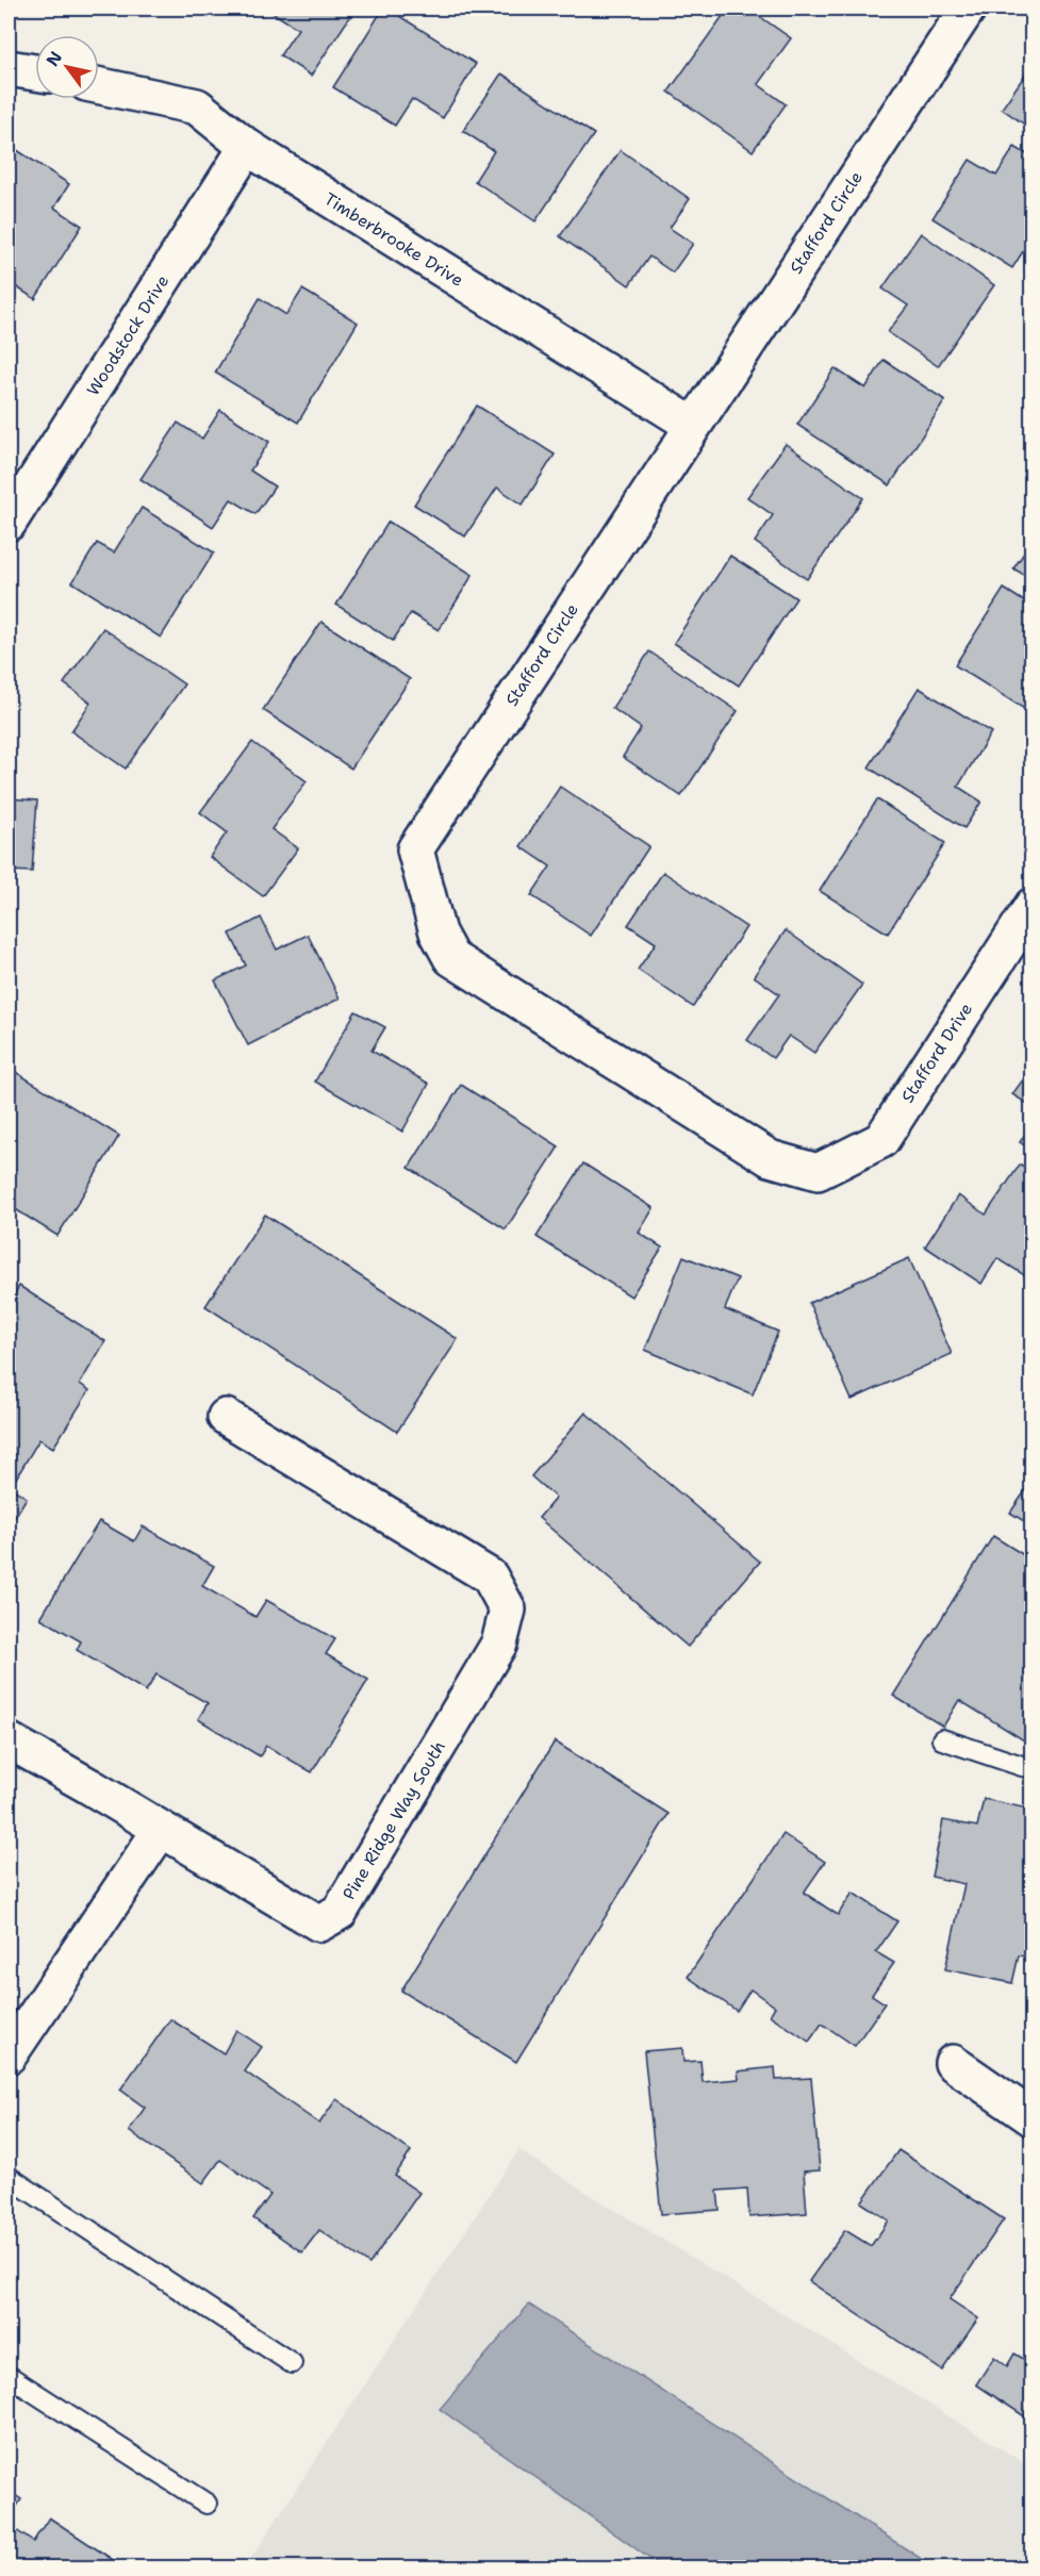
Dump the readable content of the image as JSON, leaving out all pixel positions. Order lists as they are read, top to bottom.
{
  "streets": {
    "street": [
      "Stafford Circle",
      "Timberbrooke Drive",
      "Woodstock Drive",
      "Stafford Drive",
      "Pine Ridge Way South"
    ]
  },
  "crossings": [
    ["Stafford Circle", "Timberbrooke Drive"],
    ["Stafford Circle", "Stafford Drive"],
    ["Timberbrooke Drive", "Woodstock Drive"]
  ],
  "north": "top left"
}
